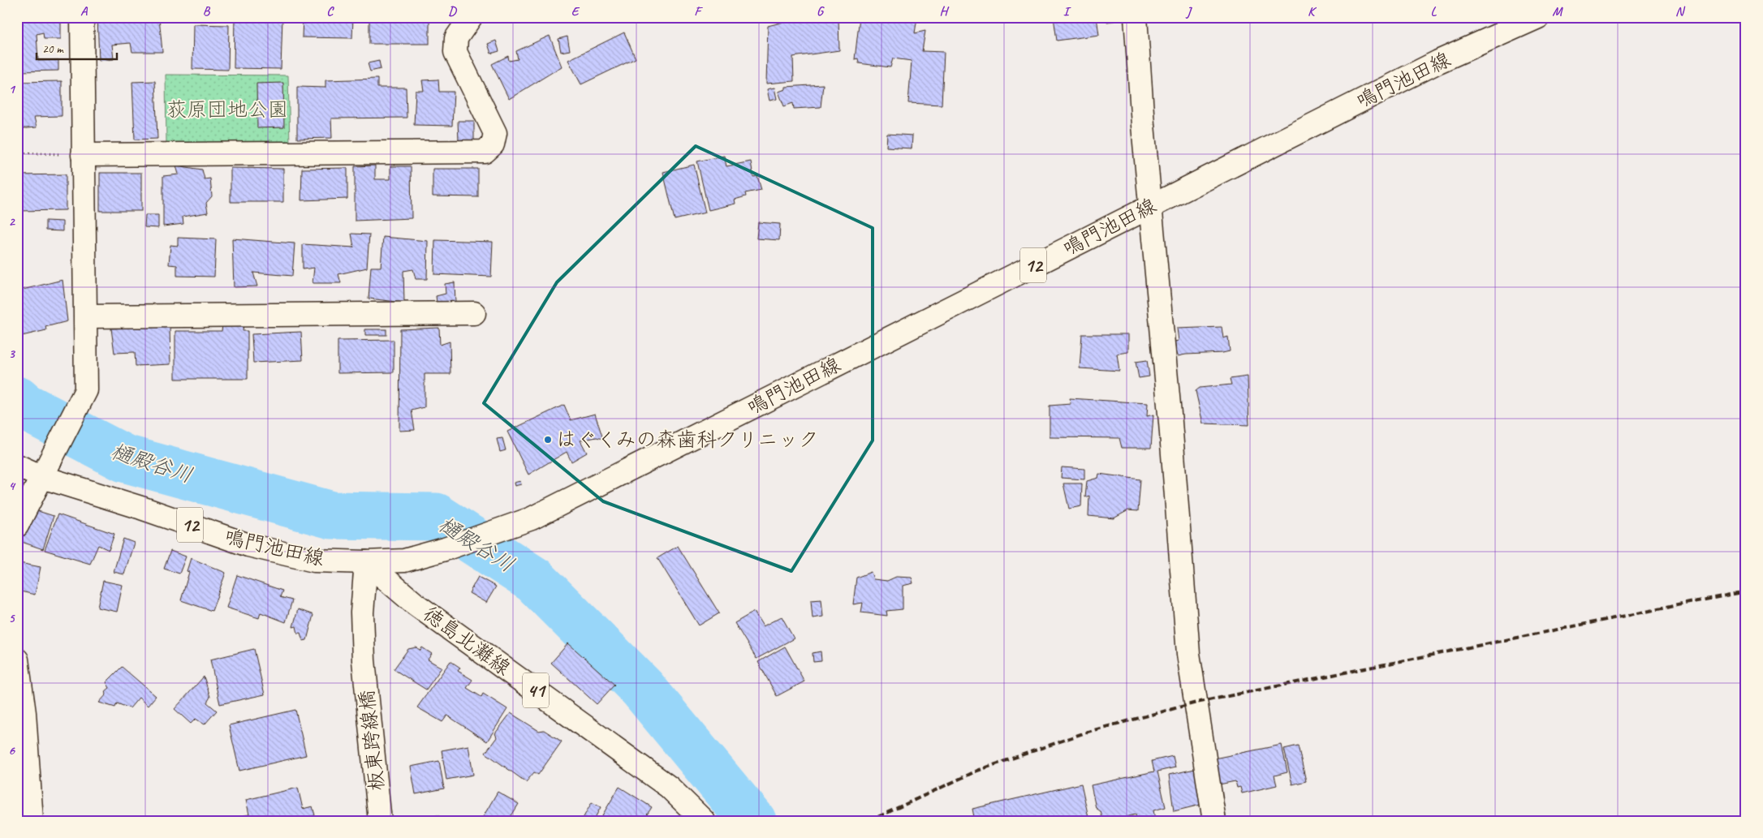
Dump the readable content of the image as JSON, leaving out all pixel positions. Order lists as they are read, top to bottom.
{
  "streets": {
    "street": [
      "鳴門池田線",
      "12",
      "徳島北灘線",
      "41",
      "板東跨線橋"
    ]
  },
  "crossings": [
    ["鳴門池田線", "徳島北灘線"],
    ["鳴門池田線", "板東跨線橋"],
    ["徳島北灘線", "板東跨線橋"]
  ],
  "water": ["樋殿谷川"],
  "parks": ["荻原団地公園"],
  "places": ["はぐくみの森歯科クリニック"],
  "scale_bar": "20 m",
  "grid": {
    "columns": [
      "A",
      "B",
      "C",
      "D",
      "E",
      "F",
      "G",
      "H",
      "I",
      "J",
      "K",
      "L",
      "M",
      "N"
    ],
    "rows": [
      "1",
      "2",
      "3",
      "4",
      "5",
      "6"
    ]
  }
}
